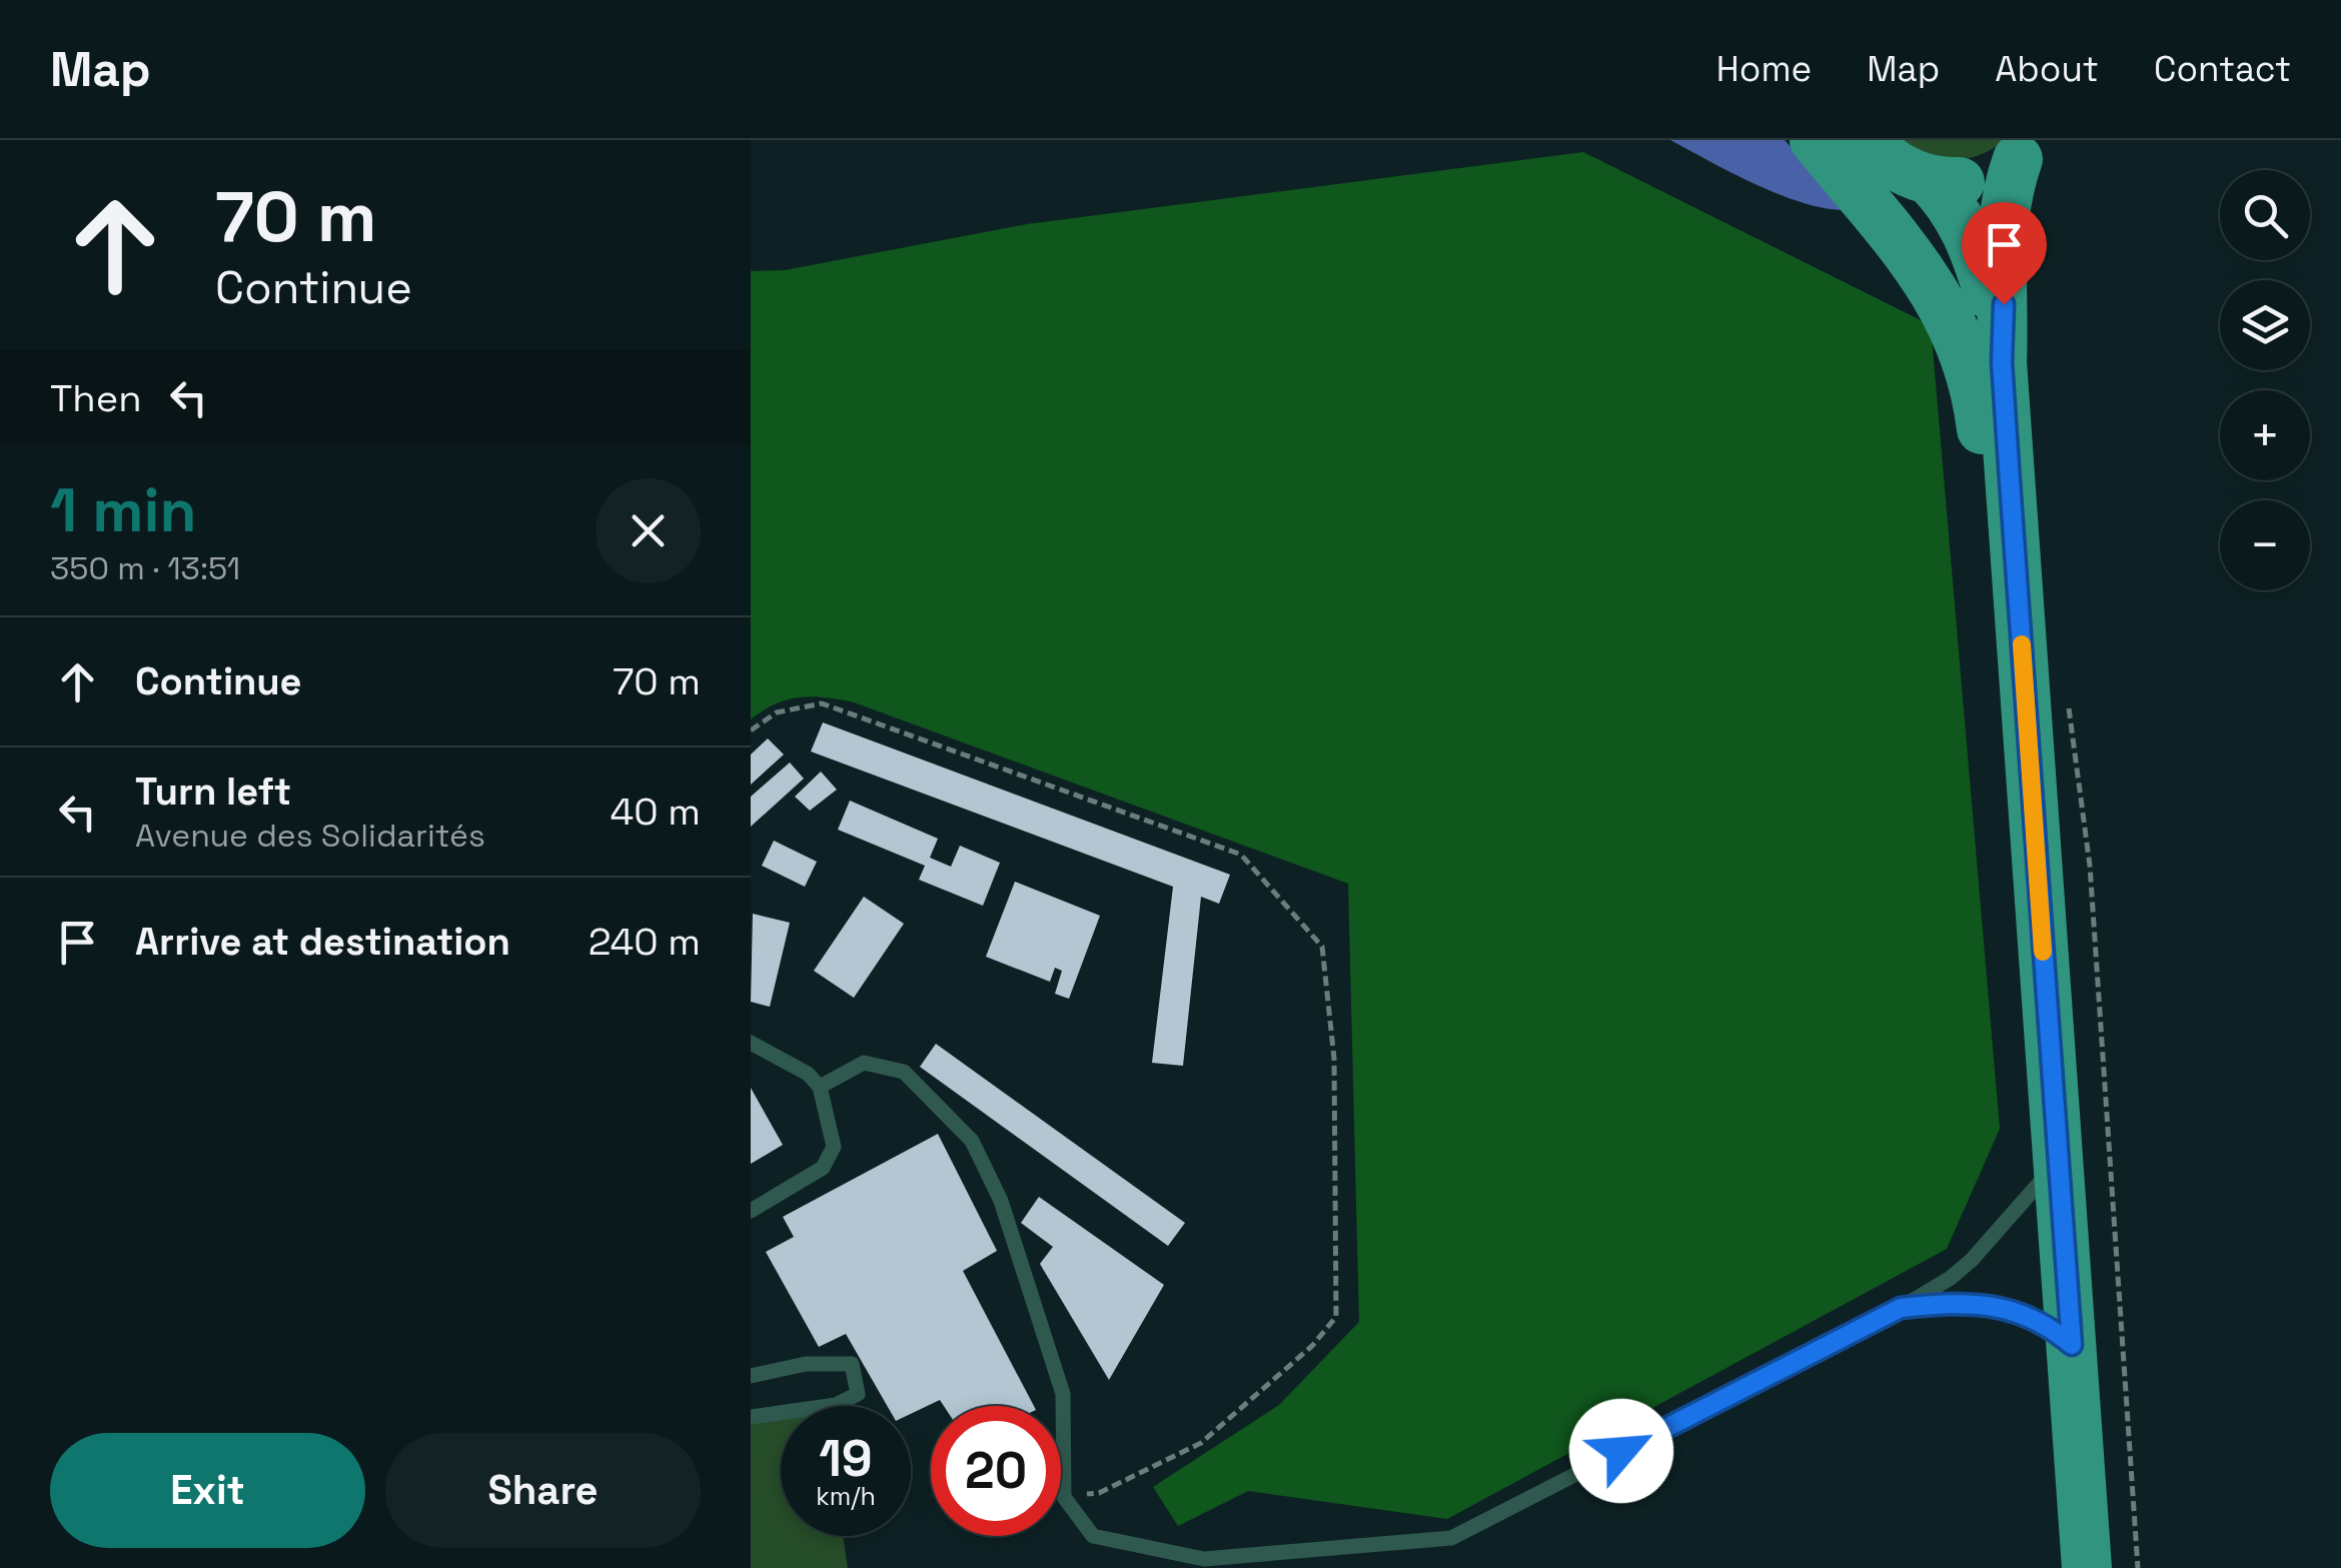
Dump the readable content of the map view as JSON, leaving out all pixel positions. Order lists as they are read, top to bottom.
{
  "page": {
    "header": "Map",
    "nav": [
      "Home",
      "Map",
      "About",
      "Contact"
    ],
    "turn": ["70 m", "Continue"],
    "map_buttons": ["+", "−"],
    "then": "Then",
    "heading": ["1 min", "350 m · 13:51"],
    "list": [
      {
        "name": "Continue",
        "value": "70 m"
      },
      {
        "name": "Turn left",
        "note": "Avenue des Solidarités",
        "value": "40 m"
      },
      {
        "name": "Arrive at destination",
        "value": "240 m"
      }
    ],
    "speed": "19 km/h",
    "limit": "20",
    "buttons": ["Exit", "Share"]
  }
}
